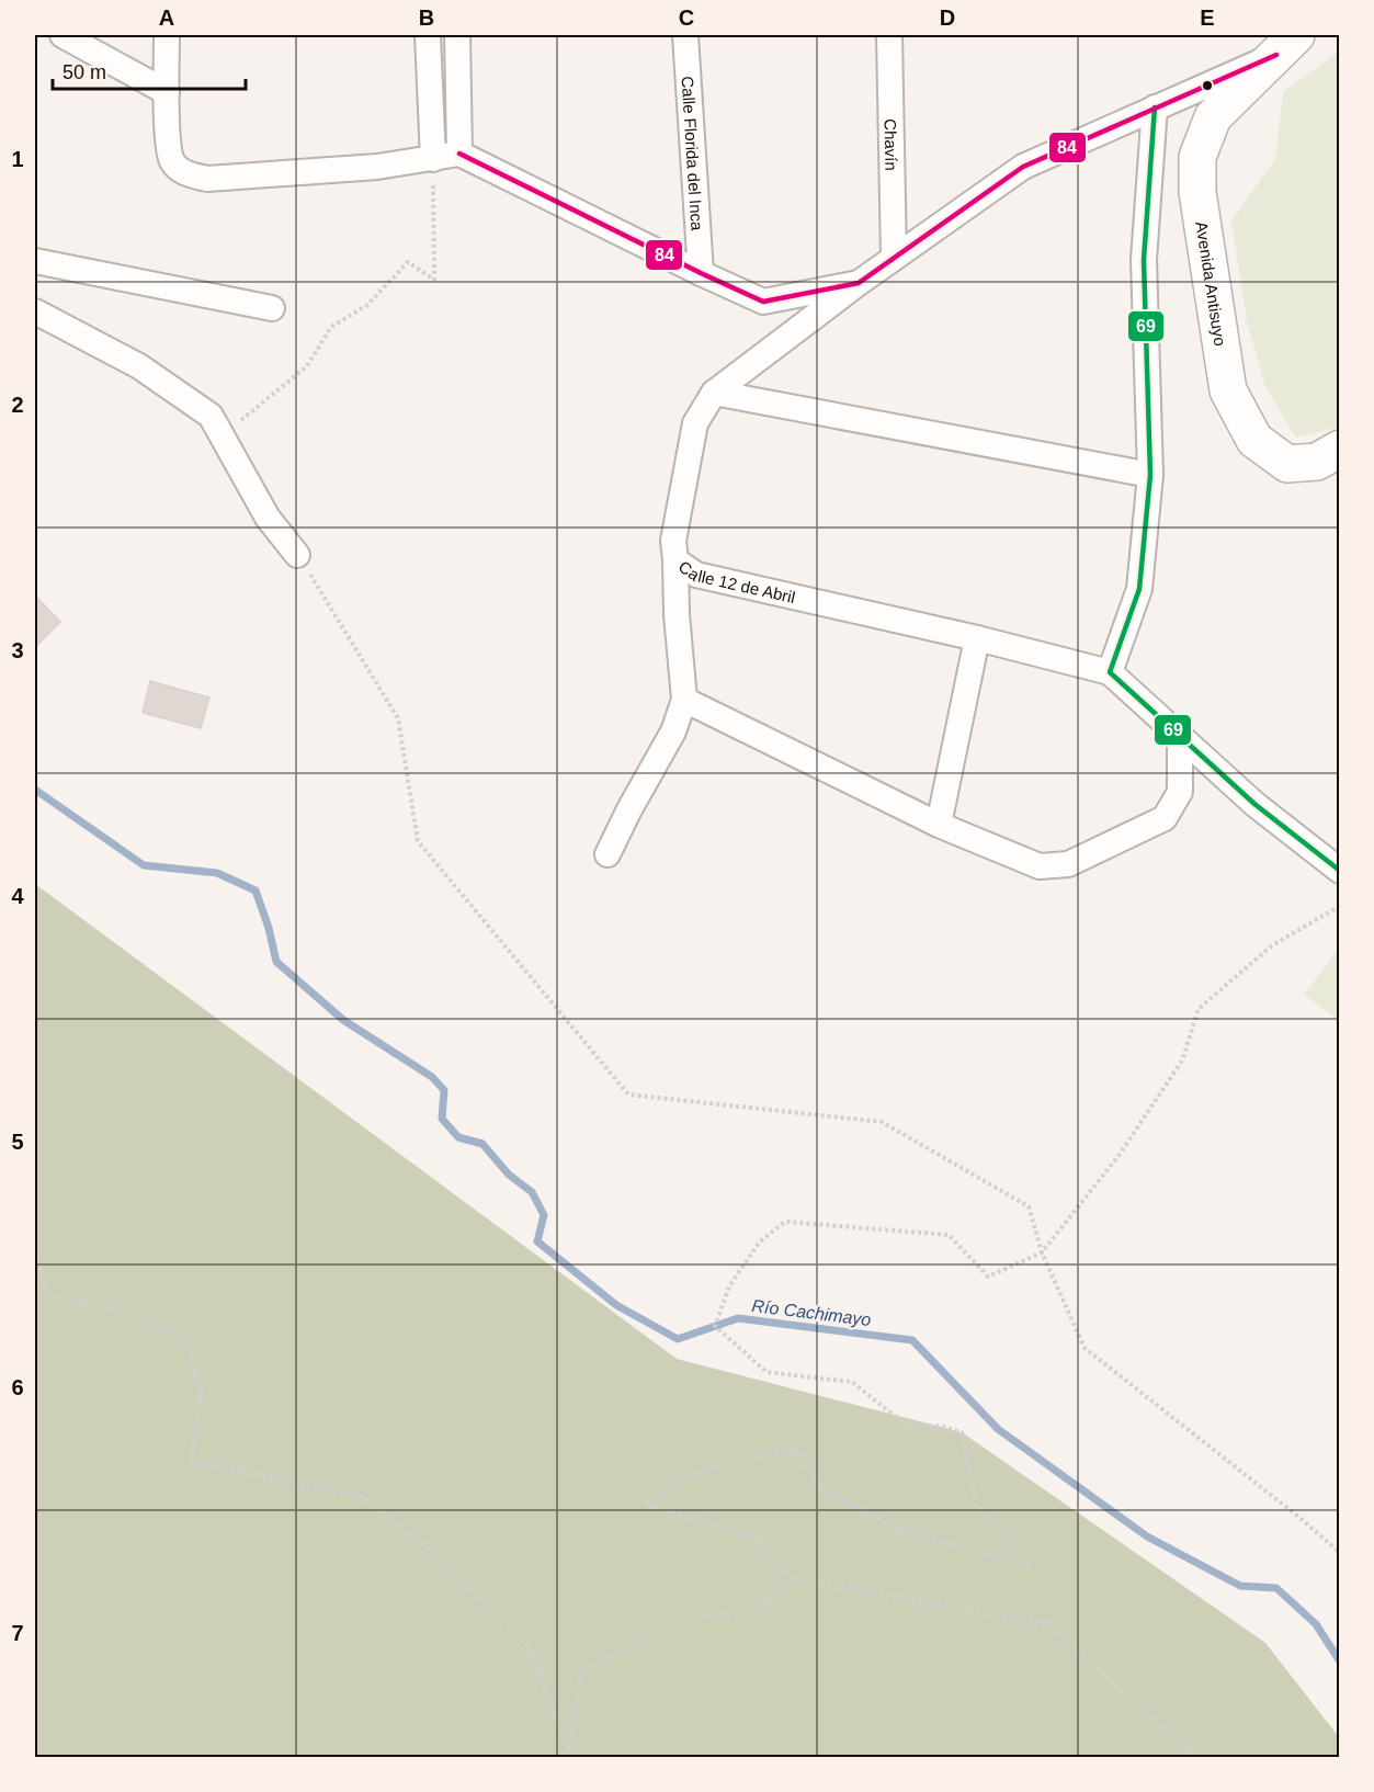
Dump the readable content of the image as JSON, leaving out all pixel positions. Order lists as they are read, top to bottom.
{
  "streets": {
    "street": [
      "Chavín",
      "Calle Florida del Inca",
      "Avenida Antisuyo",
      "Calle 12 de Abril"
    ]
  },
  "crossings": [
    ["Chavín", "Calle 12 de Abril"],
    ["Calle Florida del Inca", "Calle 12 de Abril"],
    ["Avenida Antisuyo", "Calle 12 de Abril"]
  ],
  "water": ["Río Cachimayo"],
  "lines": ["transit line 84", "transit line 69"],
  "scale_bar": "50 m",
  "grid": {
    "columns": [
      "A",
      "B",
      "C",
      "D",
      "E"
    ],
    "rows": [
      "1",
      "2",
      "3",
      "4",
      "5",
      "6",
      "7"
    ]
  }
}
